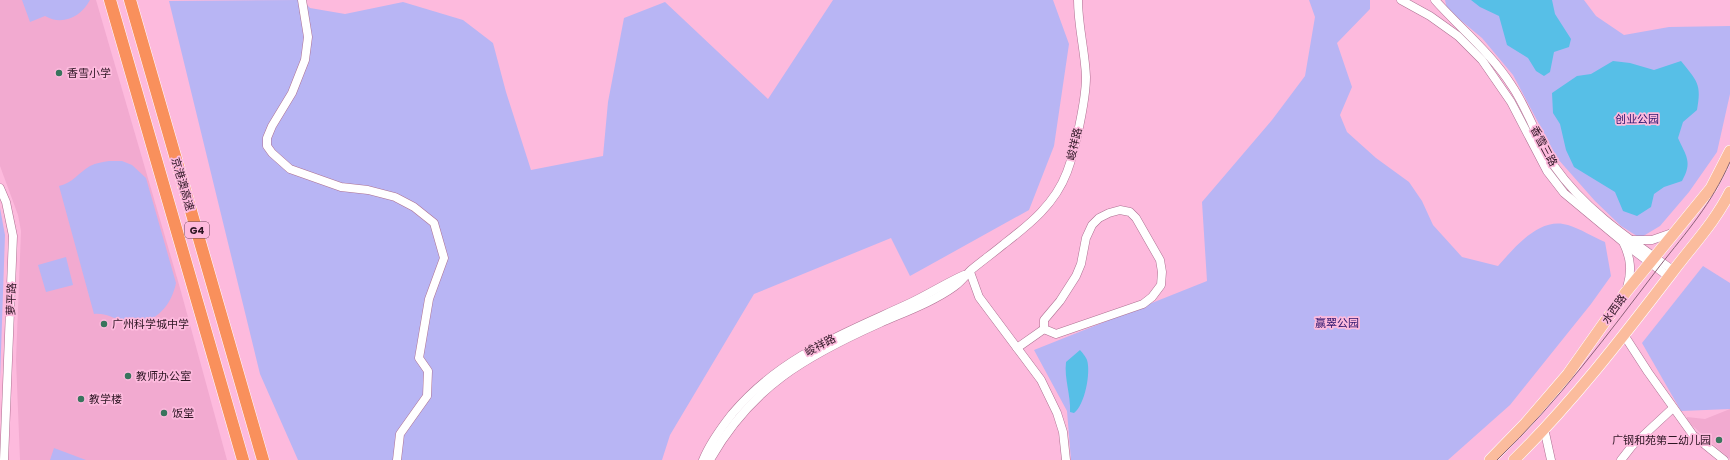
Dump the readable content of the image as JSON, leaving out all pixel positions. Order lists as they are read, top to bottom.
{
  "streets": {
    "highway": ["京港澳高速", "G4"],
    "main road": ["水西路"],
    "street": ["峻祥路", "香雪三路", "萝平路"]
  },
  "crossings": [
    ["香雪三路", "水西路"]
  ],
  "parks": ["创业公园", "赢翠公园"],
  "places": [
    "香雪小学",
    "广州科学城中学",
    "教师办公室",
    "教学楼",
    "饭堂",
    "广钢和苑第二幼儿园"
  ]
}
